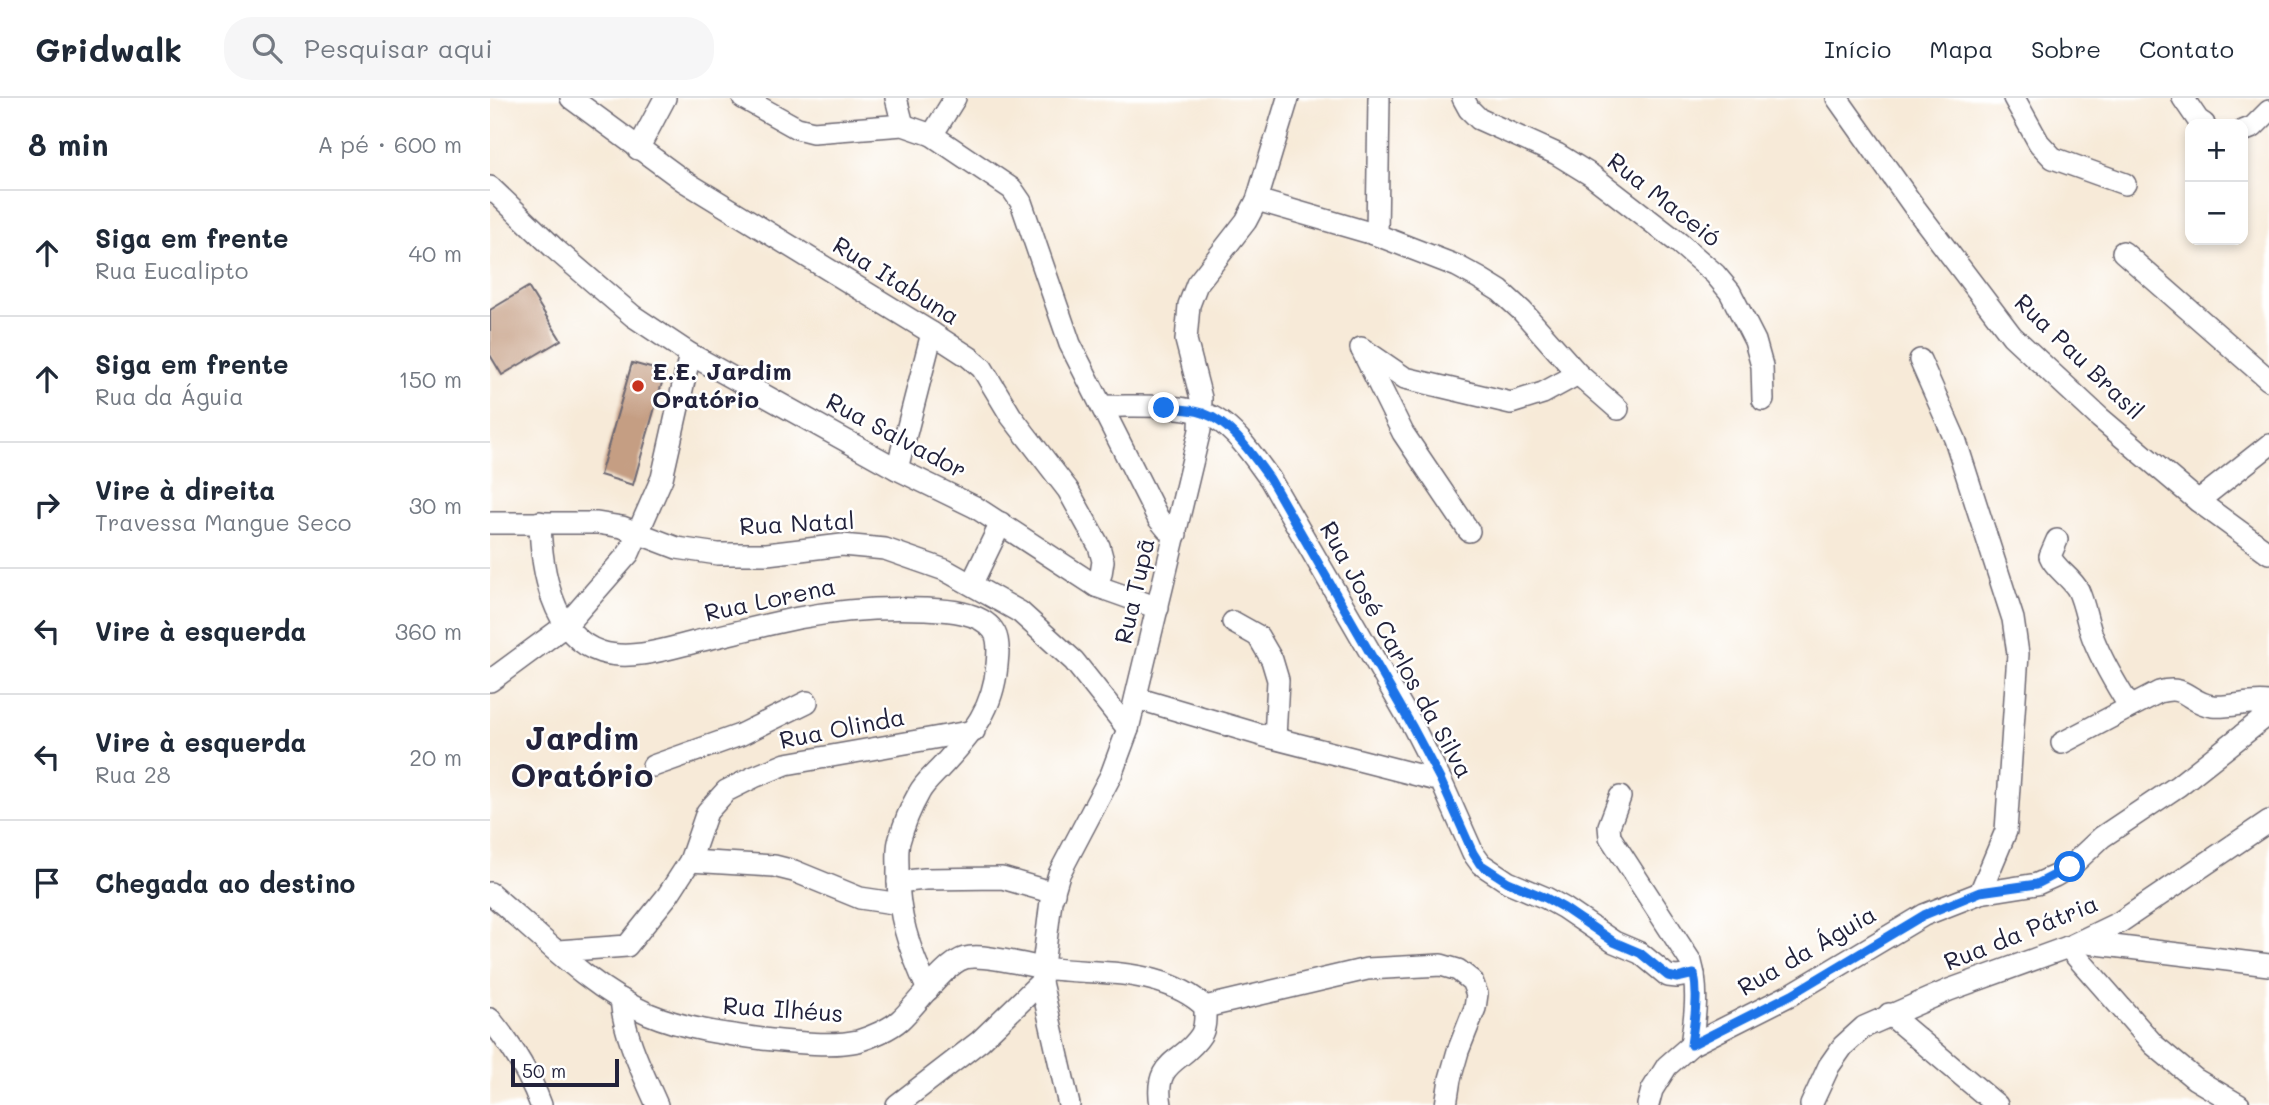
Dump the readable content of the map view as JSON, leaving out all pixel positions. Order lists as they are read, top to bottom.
{
  "streets": {
    "street": [
      "Rua Maceió",
      "Rua Itabuna",
      "Rua Pau Brasil",
      "Rua Salvador",
      "Rua Natal",
      "Rua Tupã",
      "Rua Lorena",
      "Rua José Carlos da Silva",
      "Rua Olinda",
      "Rua da Pátria",
      "Rua da Águia",
      "Rua Ilhéus"
    ]
  },
  "crossings": [
    ["Rua Itabuna", "Rua Salvador"],
    ["Rua Salvador", "Rua Tupã"],
    ["Rua Natal", "Rua Tupã"],
    ["Rua Natal", "Rua Lorena"],
    ["Rua Tupã", "Rua José Carlos da Silva"],
    ["Rua Tupã", "Rua Ilhéus"],
    ["Rua Lorena", "Rua Olinda"],
    ["Rua Lorena", "Rua Ilhéus"],
    ["Rua Olinda", "Rua Ilhéus"]
  ],
  "districts": ["Jardim Oratório"],
  "places": ["E.E. Jardim Oratório"],
  "scale_bar": "50 m",
  "page": {
    "header": "Gridwalk",
    "search": "Pesquisar aqui",
    "nav": [
      "Início",
      "Mapa",
      "Sobre",
      "Contato"
    ],
    "heading": ["8 min", "A pé · 600 m"],
    "map_buttons": ["+", "−"],
    "list": [
      ["Siga em frente", "Rua Eucalipto", "40 m"],
      ["Siga em frente", "Rua da Águia", "150 m"],
      ["Vire à direita", "Travessa Mangue Seco", "30 m"],
      ["Vire à esquerda", "360 m"],
      ["Vire à esquerda", "Rua 28", "20 m"],
      "Chegada ao destino"
    ],
    "scale": "50 m"
  }
}
